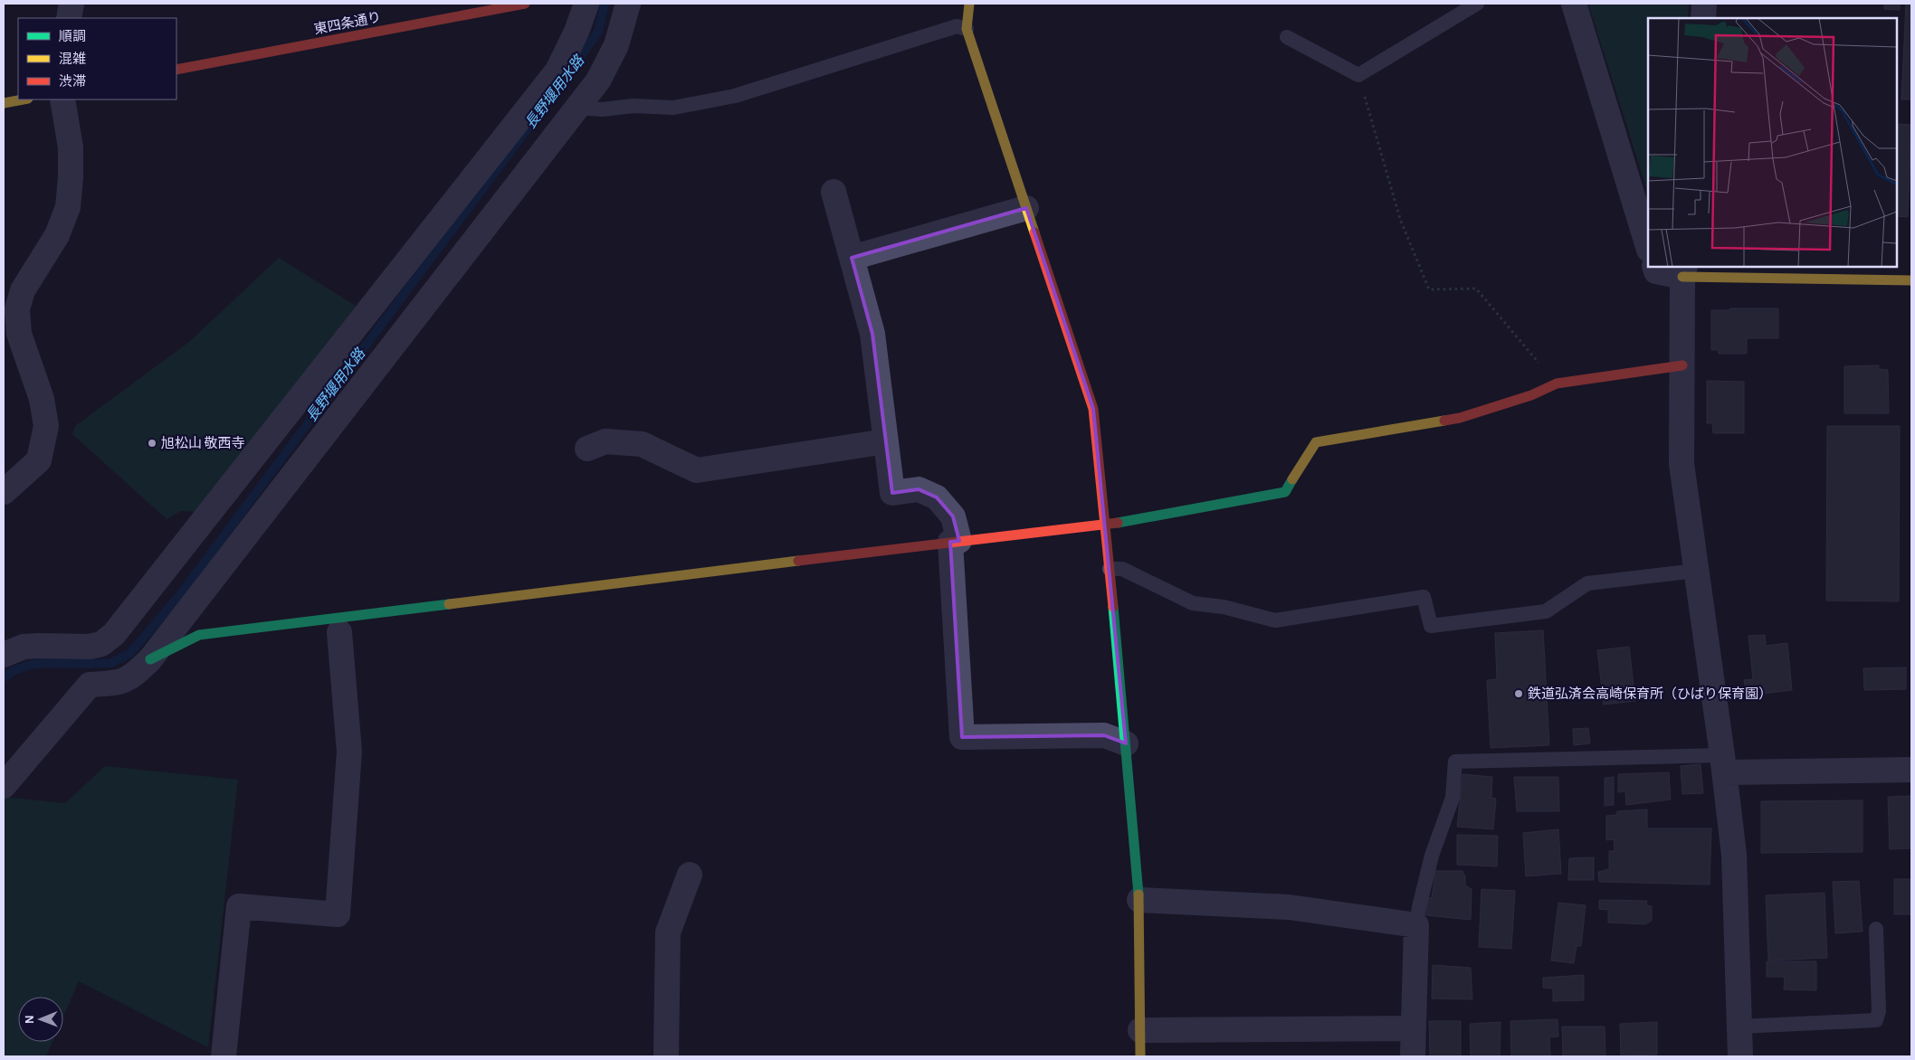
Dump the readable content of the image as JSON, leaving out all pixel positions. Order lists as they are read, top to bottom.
{
  "streets": {
    "street": ["東四条通り"]
  },
  "water": ["長野堰用水路"],
  "places": ["旭松山 敬西寺", "鉄道弘済会高崎保育所（ひばり保育園）"],
  "legend": ["順調", "混雑", "渋滞"],
  "north": "left"
}
